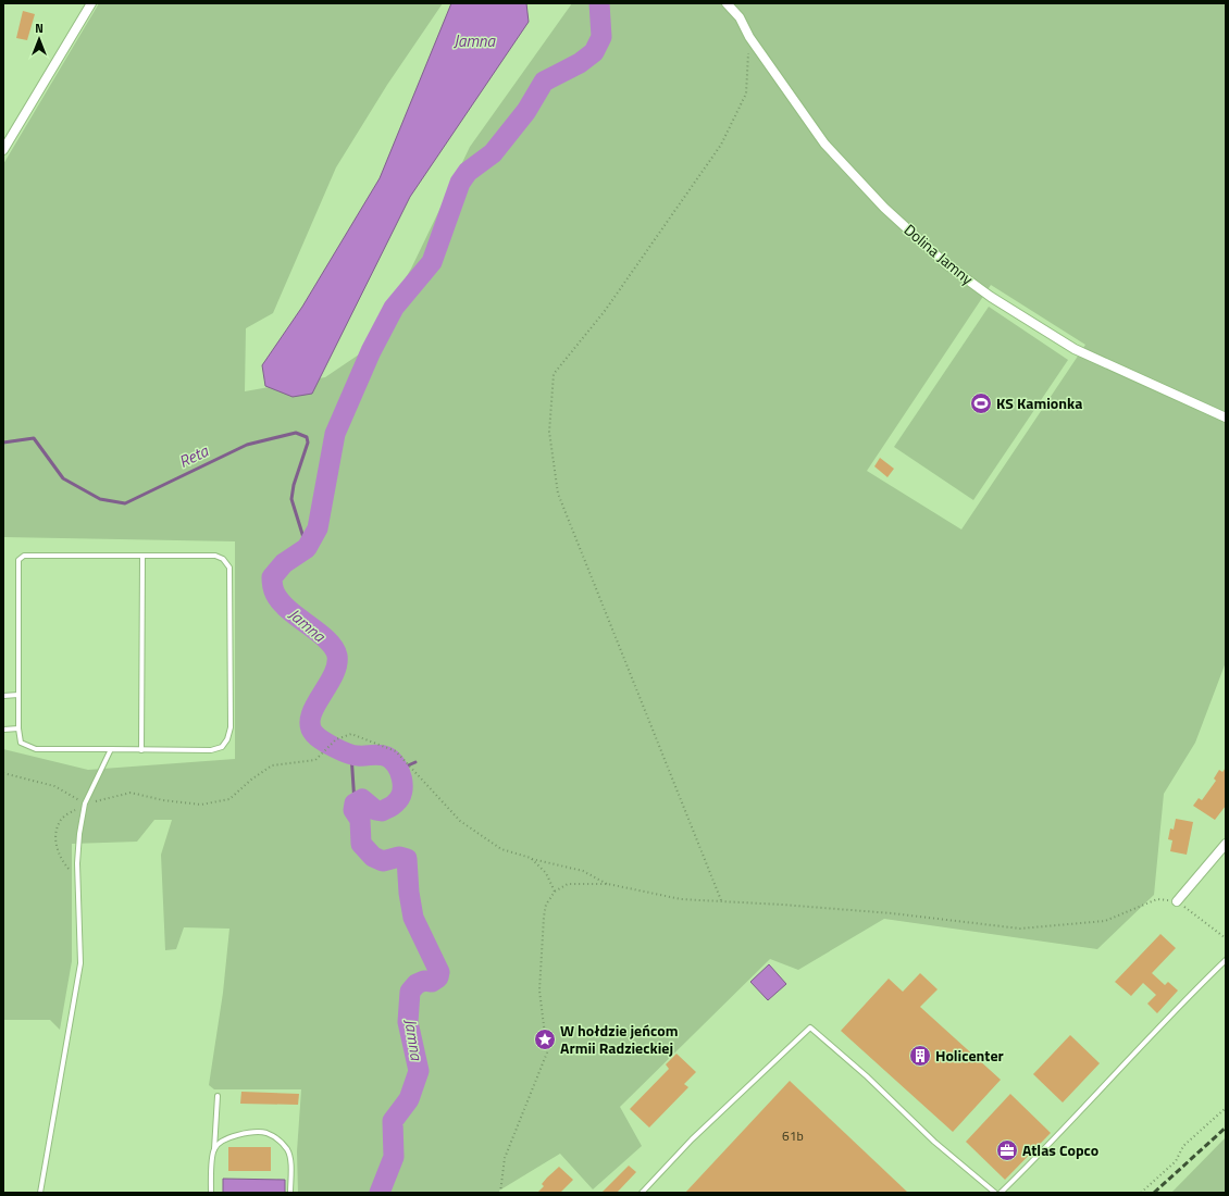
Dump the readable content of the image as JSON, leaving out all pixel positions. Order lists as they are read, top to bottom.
{
  "streets": {
    "street": ["Dolina Jamny"]
  },
  "water": ["Jamna", "Reta"],
  "places": {
    "sports": ["KS Kamionka"],
    "place": ["W hołdzie jeńcom Armii Radzieckiej"],
    "building": ["Holicenter"],
    "office": ["Atlas Copco"]
  },
  "house_numbers": ["61b"],
  "north": "top"
}
